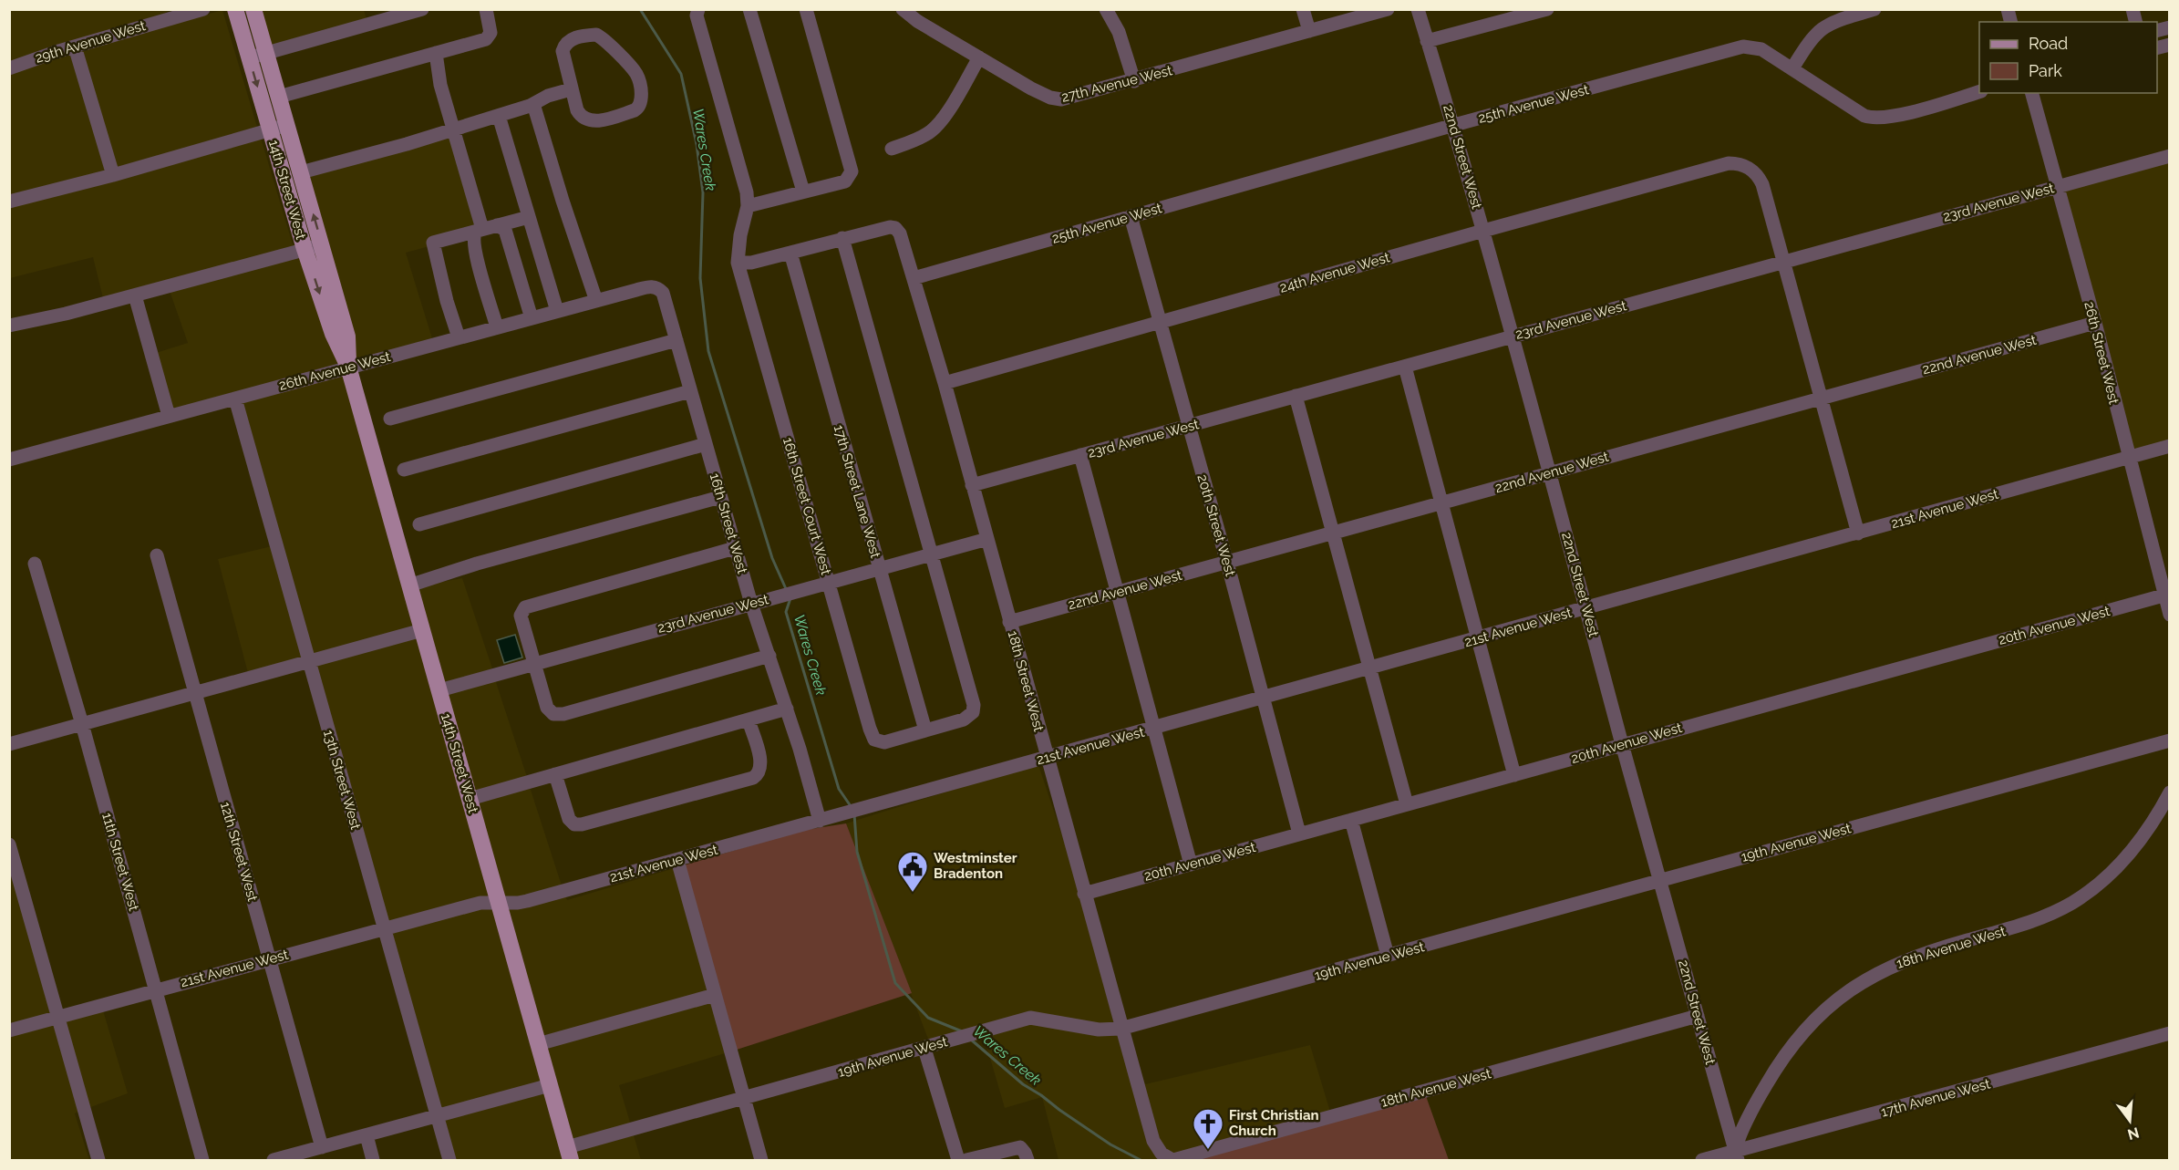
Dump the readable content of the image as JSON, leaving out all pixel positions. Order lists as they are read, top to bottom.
{
  "streets": {
    "main road": ["14th Street West"],
    "street": [
      "29th Avenue West",
      "27th Avenue West",
      "25th Avenue West",
      "22nd Street West",
      "23rd Avenue West",
      "24th Avenue West",
      "26th Street West",
      "22nd Avenue West",
      "26th Avenue West",
      "17th Street Lane West",
      "16th Street Court West",
      "21st Avenue West",
      "16th Street West",
      "20th Street West",
      "20th Avenue West",
      "18th Street West",
      "13th Street West",
      "19th Avenue West",
      "12th Street West",
      "11th Street West",
      "18th Avenue West",
      "17th Avenue West"
    ]
  },
  "crossings": [
    ["25th Avenue West", "22nd Street West"],
    ["25th Avenue West", "20th Street West"],
    ["25th Avenue West", "18th Street West"],
    ["22nd Street West", "23rd Avenue West"],
    ["22nd Street West", "24th Avenue West"],
    ["22nd Street West", "22nd Avenue West"],
    ["22nd Street West", "21st Avenue West"],
    ["22nd Street West", "20th Avenue West"],
    ["22nd Street West", "19th Avenue West"],
    ["22nd Street West", "18th Avenue West"],
    ["22nd Street West", "17th Avenue West"],
    ["14th Street West", "23rd Avenue West"],
    ["14th Street West", "26th Avenue West"],
    ["14th Street West", "21st Avenue West"],
    ["14th Street West", "19th Avenue West"],
    ["23rd Avenue West", "24th Avenue West"],
    ["23rd Avenue West", "26th Street West"],
    ["23rd Avenue West", "17th Street Lane West"],
    ["23rd Avenue West", "16th Street Court West"],
    ["23rd Avenue West", "16th Street West"],
    ["23rd Avenue West", "20th Street West"],
    ["23rd Avenue West", "18th Street West"],
    ["24th Avenue West", "20th Street West"],
    ["24th Avenue West", "18th Street West"],
    ["26th Street West", "22nd Avenue West"],
    ["26th Street West", "21st Avenue West"],
    ["26th Street West", "20th Avenue West"],
    ["22nd Avenue West", "20th Street West"],
    ["22nd Avenue West", "18th Street West"],
    ["26th Avenue West", "16th Street West"],
    ["26th Avenue West", "13th Street West"],
    ["17th Street Lane West", "16th Street Court West"],
    ["21st Avenue West", "16th Street West"],
    ["21st Avenue West", "20th Street West"],
    ["21st Avenue West", "18th Street West"],
    ["21st Avenue West", "13th Street West"],
    ["21st Avenue West", "12th Street West"],
    ["21st Avenue West", "11th Street West"],
    ["20th Street West", "20th Avenue West"],
    ["20th Avenue West", "18th Street West"],
    ["18th Street West", "19th Avenue West"],
    ["18th Street West", "18th Avenue West"],
    ["18th Avenue West", "17th Avenue West"]
  ],
  "water": ["Wares Creek"],
  "places": {
    "public building": ["Westminster Bradenton"],
    "church": ["First Christian Church"]
  },
  "legend": ["Road", "Park"],
  "north": "bottom"
}
